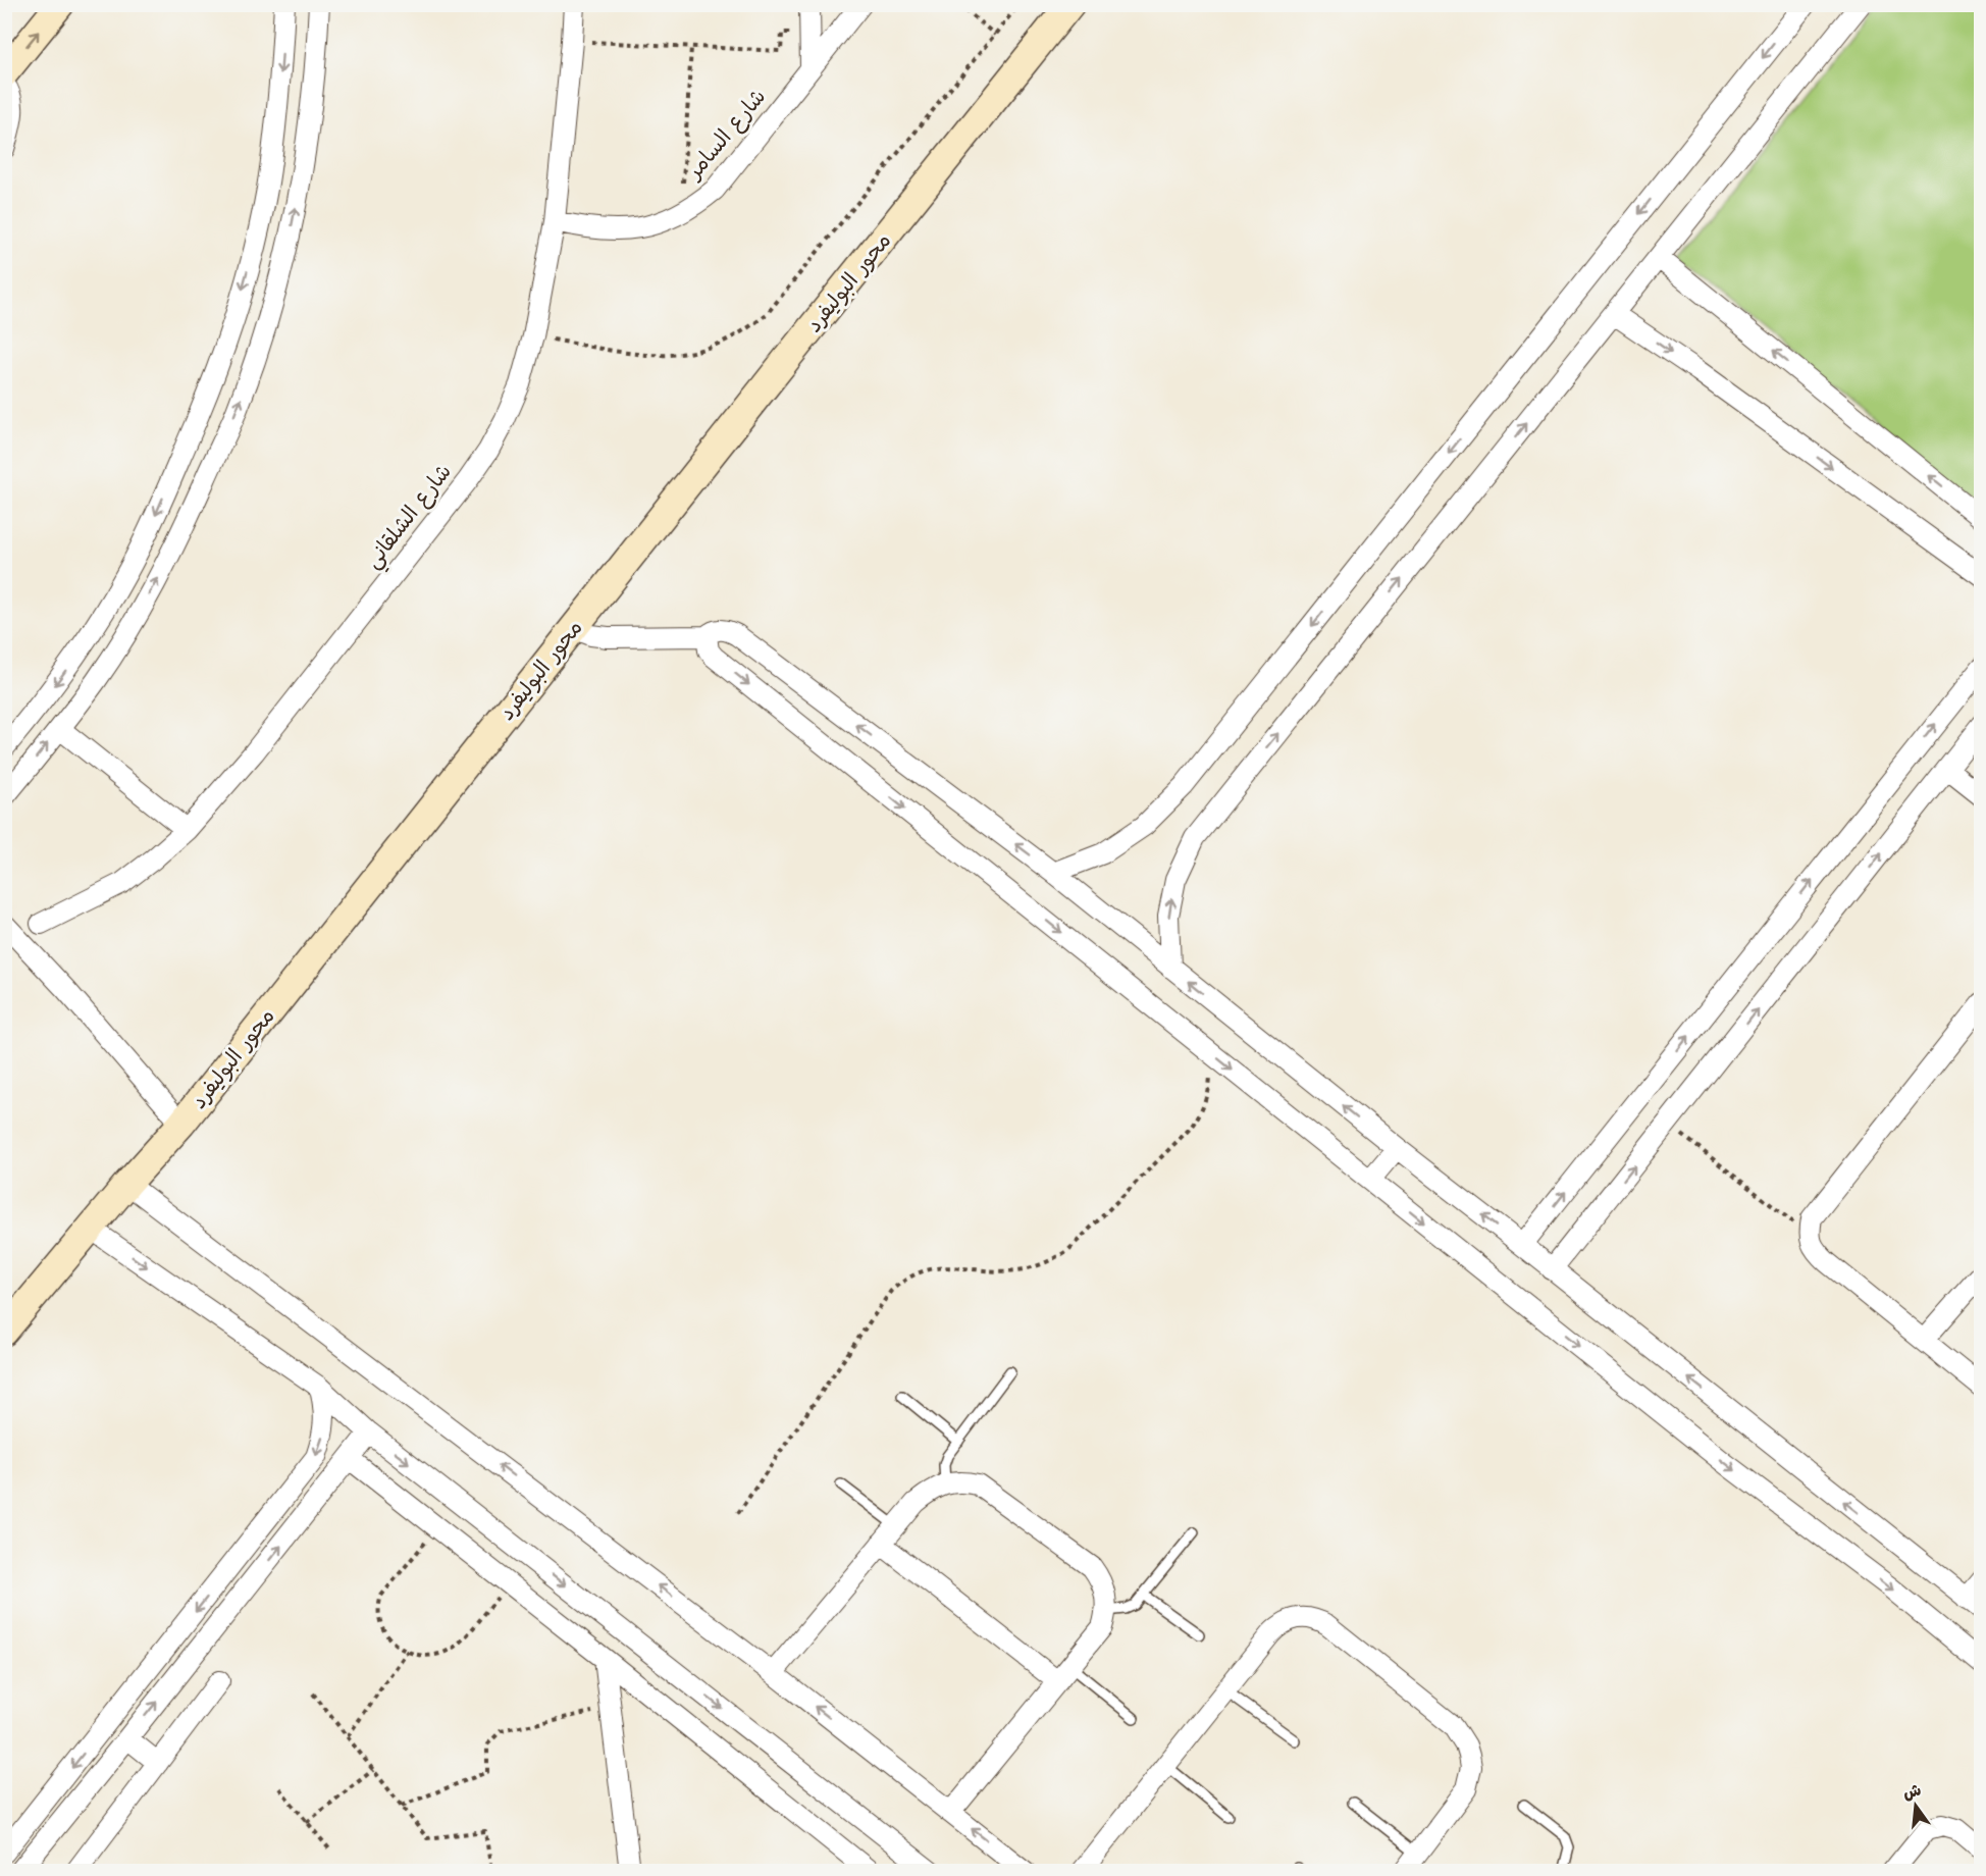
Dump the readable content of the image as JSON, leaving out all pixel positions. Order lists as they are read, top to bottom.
{
  "streets": {
    "street": ["شارع السامر", "محور البوليفرد", "شارع الشلقاني"]
  },
  "crossings": [
    ["شارع السامر", "شارع الشلقاني"]
  ],
  "north": "top"
}
